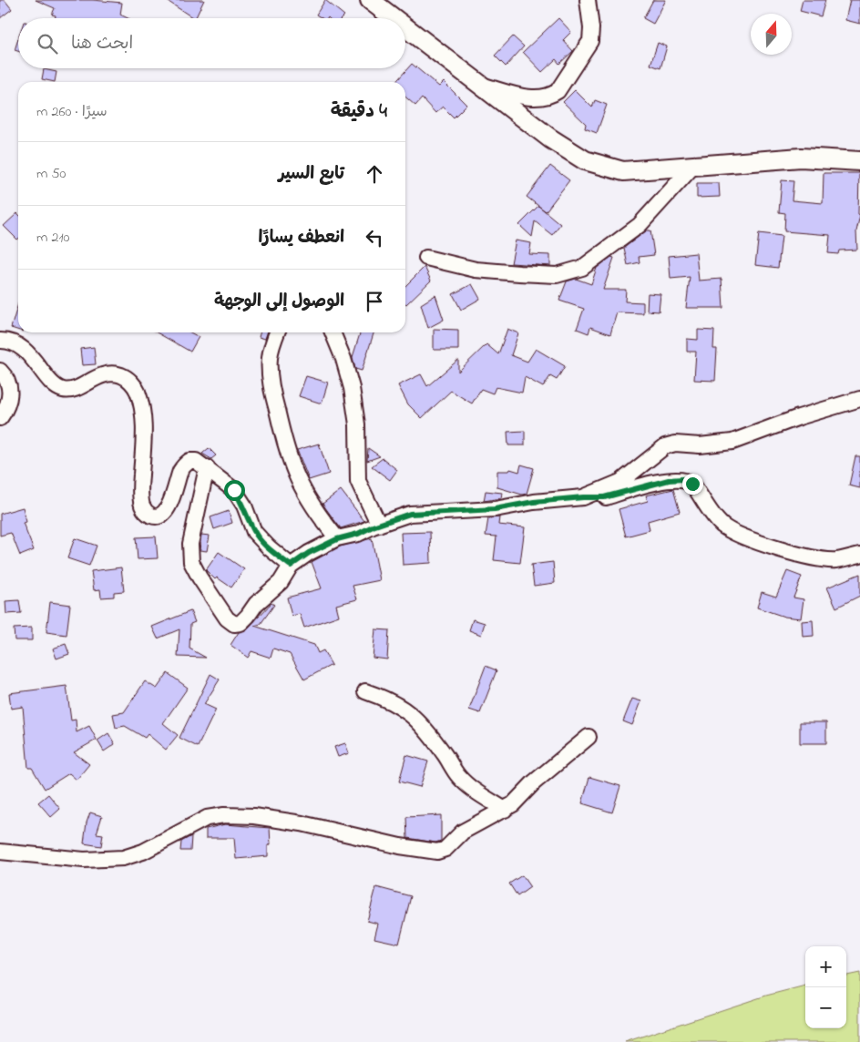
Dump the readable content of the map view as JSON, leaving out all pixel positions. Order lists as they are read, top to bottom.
{
  "north": "top",
  "page": {
    "search": "ابحث هنا",
    "heading": ["4 دقيقة", "سيرًا · 260 m"],
    "list": [
      ["تابع السير", "50 m"],
      ["انعطف يسارًا", "210 m"],
      "الوصول إلى الوجهة"
    ],
    "map_buttons": ["+", "−"]
  }
}
